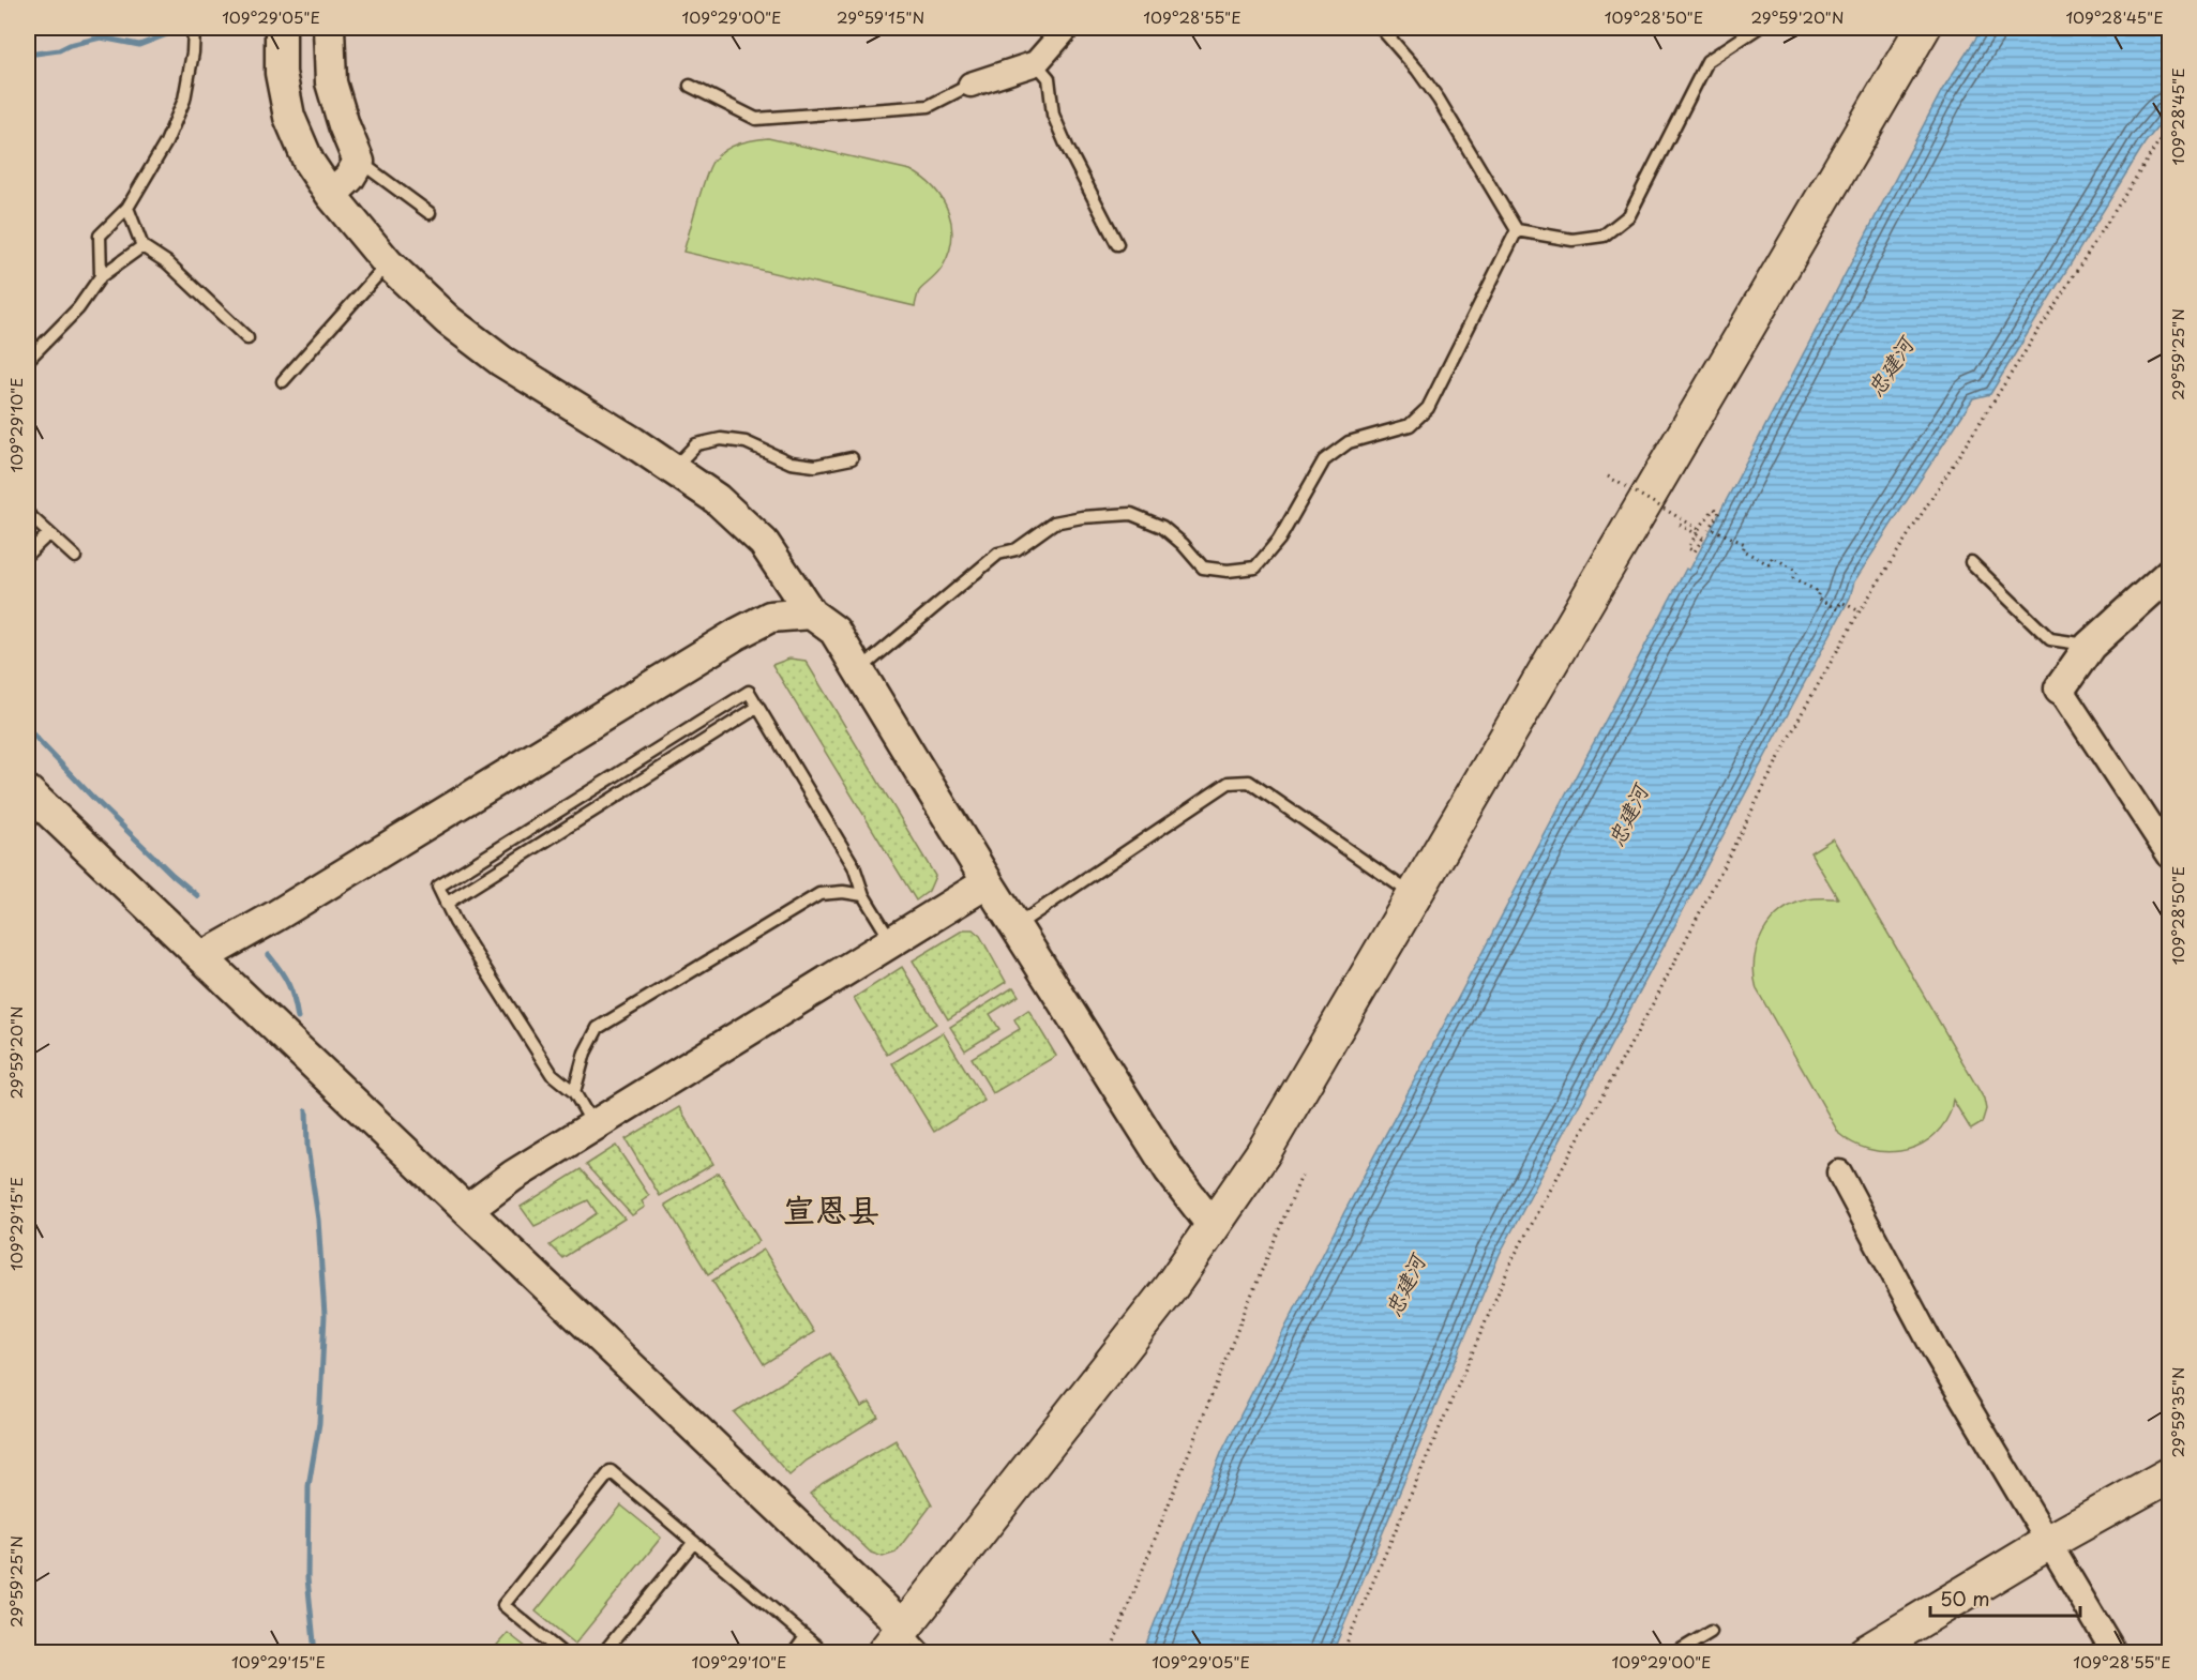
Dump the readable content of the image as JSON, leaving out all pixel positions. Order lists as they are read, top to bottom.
{
  "districts": ["宣恩县"],
  "water": ["忠建河"],
  "scale_bar": "50 m",
  "coordinates": [
    "109°29'05\"E",
    "109°29'00\"E",
    "29°59'15\"N",
    "109°28'55\"E",
    "109°28'50\"E",
    "29°59'20\"N",
    "109°28'45\"E",
    "29°59'25\"N",
    "109°29'10\"E",
    "109°29'15\"E",
    "29°59'35\"N"
  ]
}
